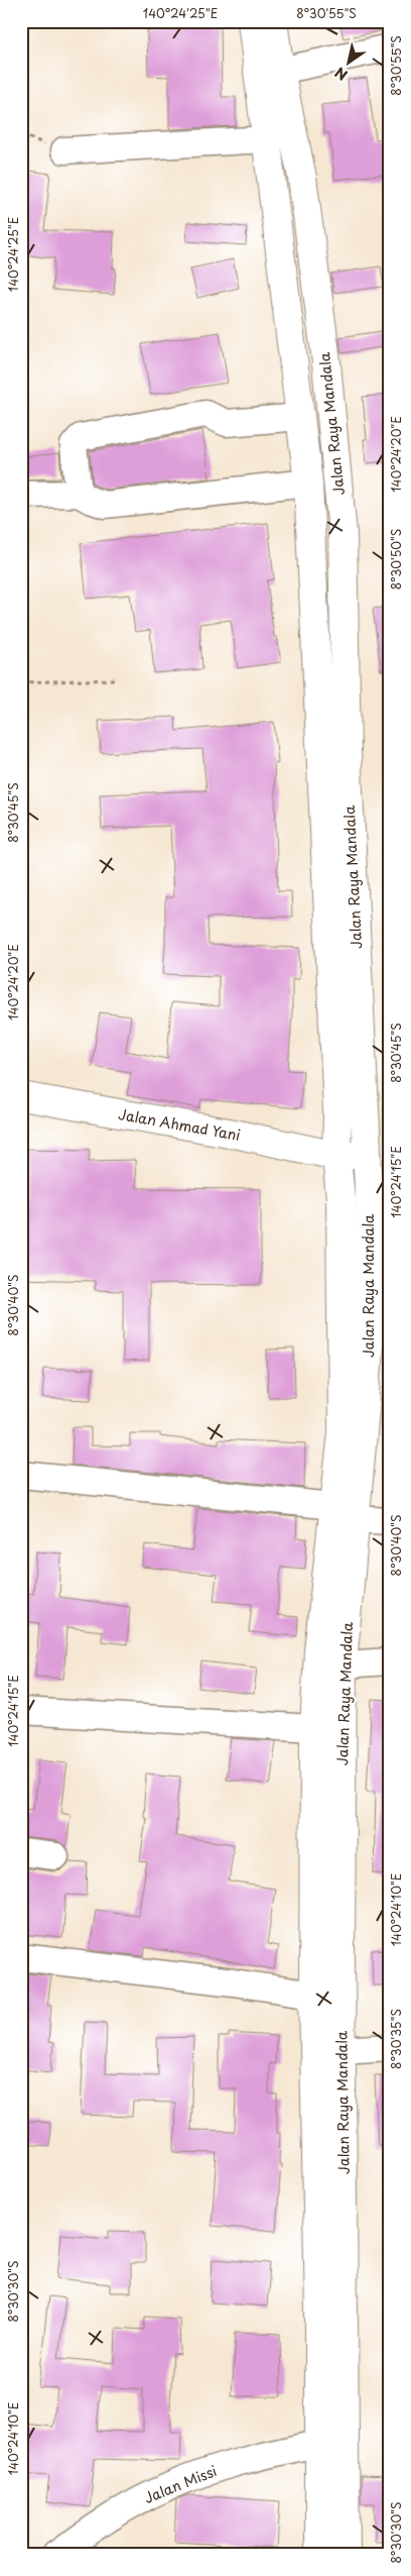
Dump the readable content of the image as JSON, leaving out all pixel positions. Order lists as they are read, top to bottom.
{
  "streets": {
    "highway": ["Jalan Raya Mandala", "Jalan Ahmad Yani"],
    "street": ["Jalan Missi"]
  },
  "crossings": [
    ["Jalan Raya Mandala", "Jalan Ahmad Yani"],
    ["Jalan Raya Mandala", "Jalan Missi"]
  ],
  "north": "bottom left",
  "coordinates": [
    "140°24'25\"E",
    "8°30'55\"S",
    "140°24'20\"E",
    "8°30'50\"S",
    "8°30'45\"S",
    "140°24'15\"E",
    "8°30'40\"S",
    "140°24'10\"E",
    "8°30'35\"S",
    "8°30'30\"S"
  ]
}
